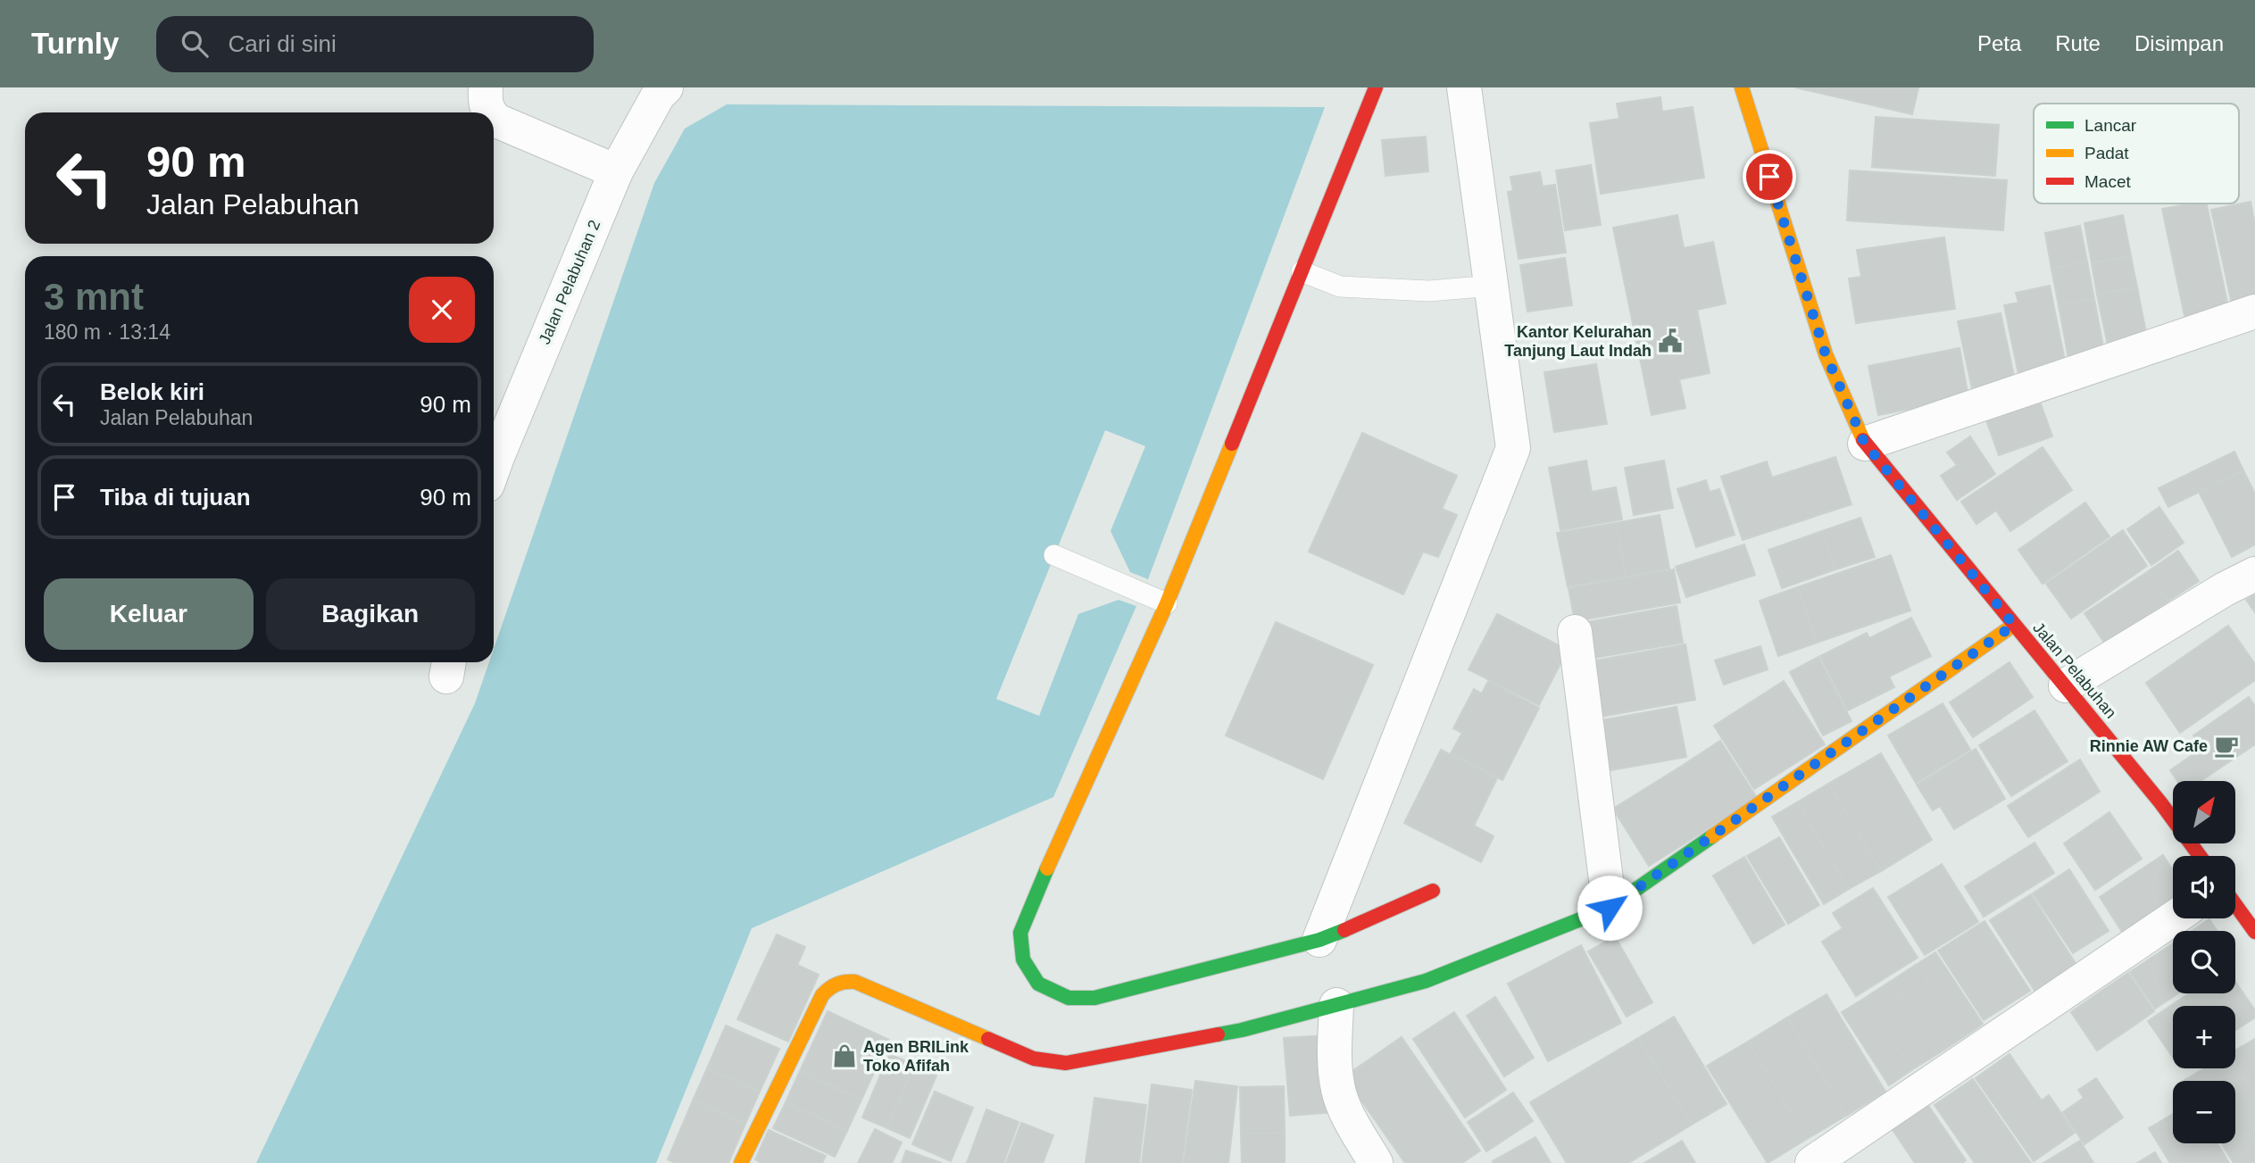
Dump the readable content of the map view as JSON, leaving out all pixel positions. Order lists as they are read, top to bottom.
{
  "streets": {
    "street": ["Jalan Pelabuhan 2", "Jalan Pelabuhan"]
  },
  "places": {
    "public building": ["Kantor Kelurahan Tanjung Laut Indah"],
    "cafe": ["Rinnie AW Cafe"],
    "shop": ["Agen BRILink Toko Afifah"]
  },
  "legend": ["Lancar", "Padat", "Macet"],
  "north": "top right",
  "page": {
    "header": "Turnly",
    "search": "Cari di sini",
    "nav": ["Peta", "Rute", "Disimpan"],
    "turn": ["90 m", "Jalan Pelabuhan"],
    "heading": ["3 mnt", "180 m · 13:14"],
    "list": [
      {
        "name": "Belok kiri",
        "note": "Jalan Pelabuhan",
        "value": "90 m"
      },
      {
        "name": "Tiba di tujuan",
        "value": "90 m"
      }
    ],
    "buttons": ["Keluar", "Bagikan"],
    "map_buttons": ["+", "−"]
  }
}
